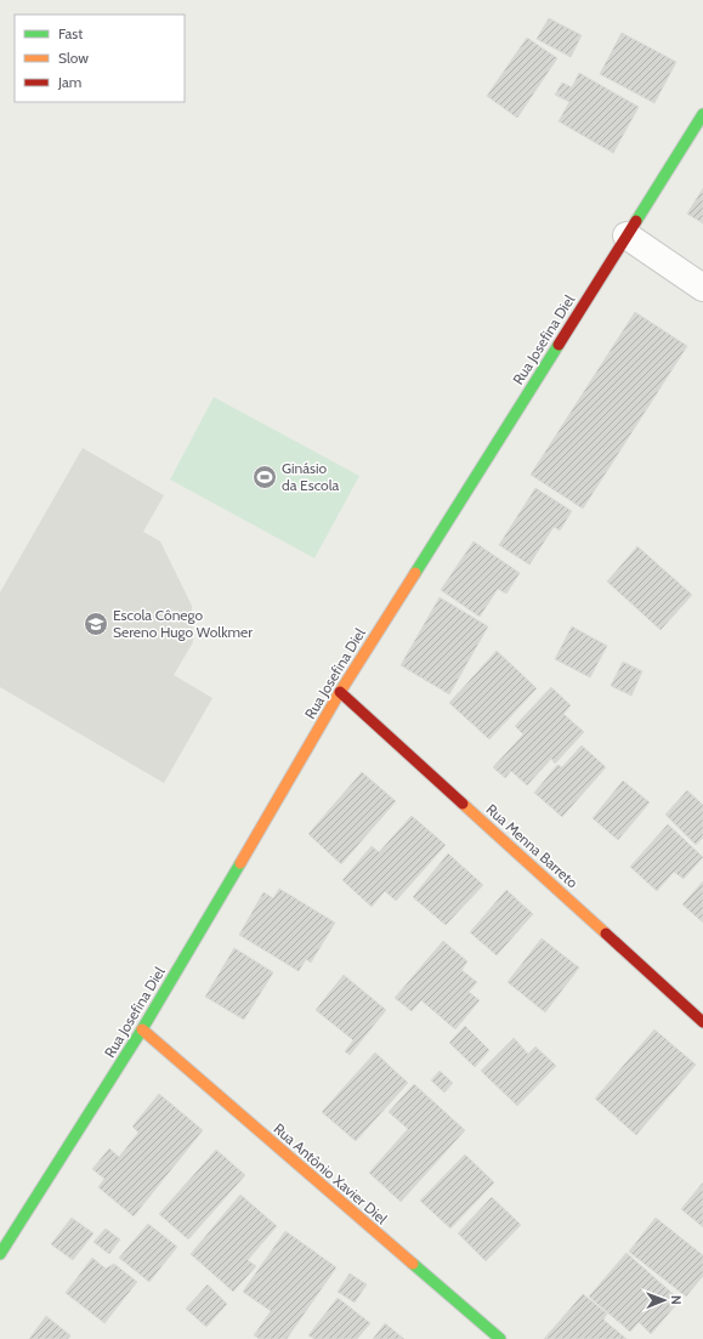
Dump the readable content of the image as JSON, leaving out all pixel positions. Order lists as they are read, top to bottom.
{
  "streets": {
    "street": ["Rua Josefina Diel", "Rua Menna Barreto", "Rua Antônio Xavier Diel"]
  },
  "crossings": [
    ["Rua Josefina Diel", "Rua Menna Barreto"],
    ["Rua Josefina Diel", "Rua Antônio Xavier Diel"]
  ],
  "places": {
    "sports": ["Ginásio da Escola"],
    "school or university": ["Escola Cônego Sereno Hugo Wolkmer"]
  },
  "legend": ["Fast", "Slow", "Jam"],
  "north": "right"
}
